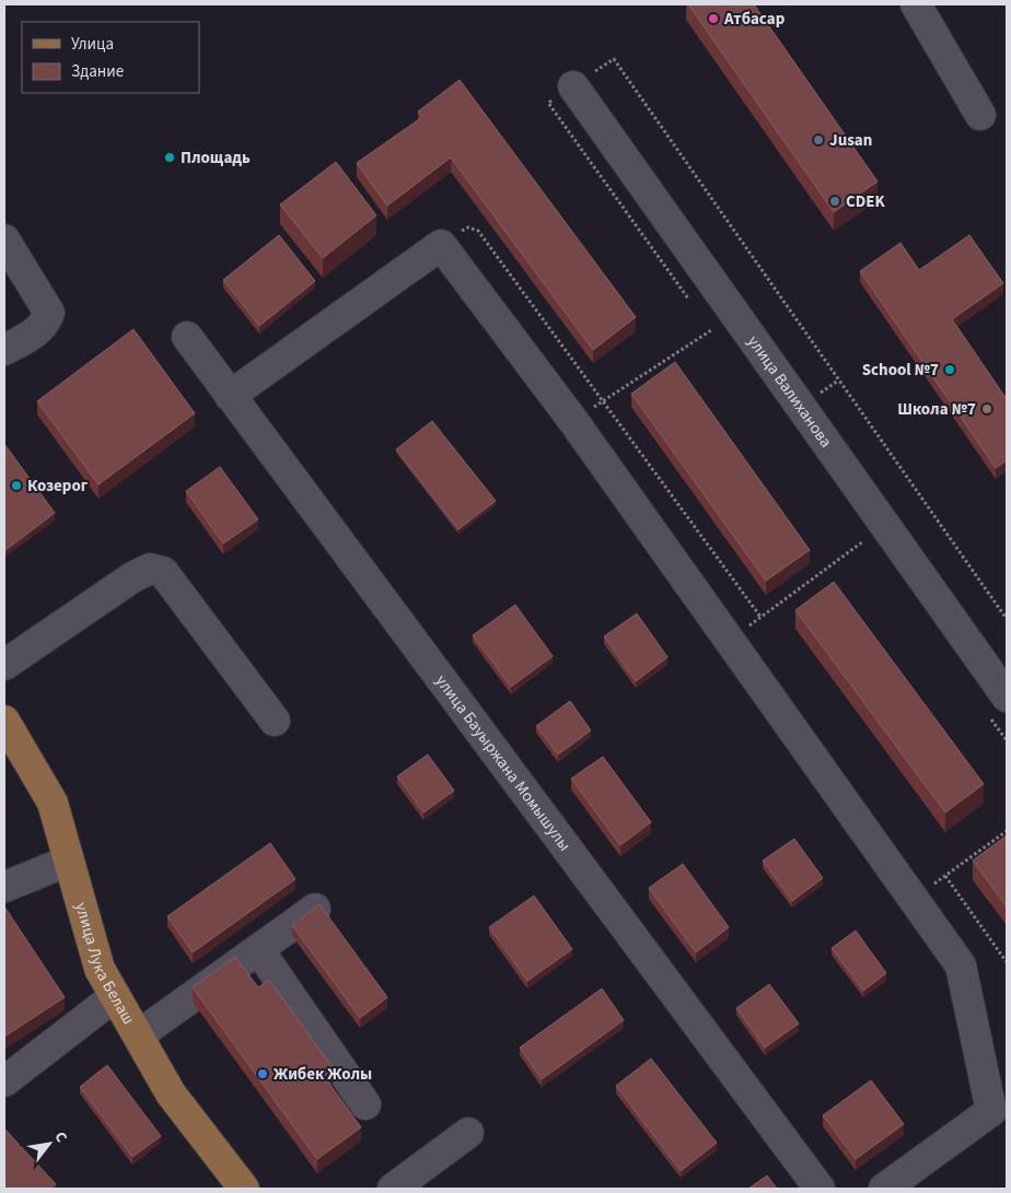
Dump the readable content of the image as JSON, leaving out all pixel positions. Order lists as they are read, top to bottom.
{
  "streets": {
    "main road": ["улица Лука Белаш"],
    "street": ["улица Валиханова", "улица Бауыржана Момышулы"]
  },
  "places": [
    "Атбасар",
    "Jusan",
    "Площадь",
    "CDEK",
    "School №7",
    "Школа №7",
    "Козерог",
    "Жибек Жолы"
  ],
  "legend": ["Улица", "Здание"],
  "north": "top right"
}
